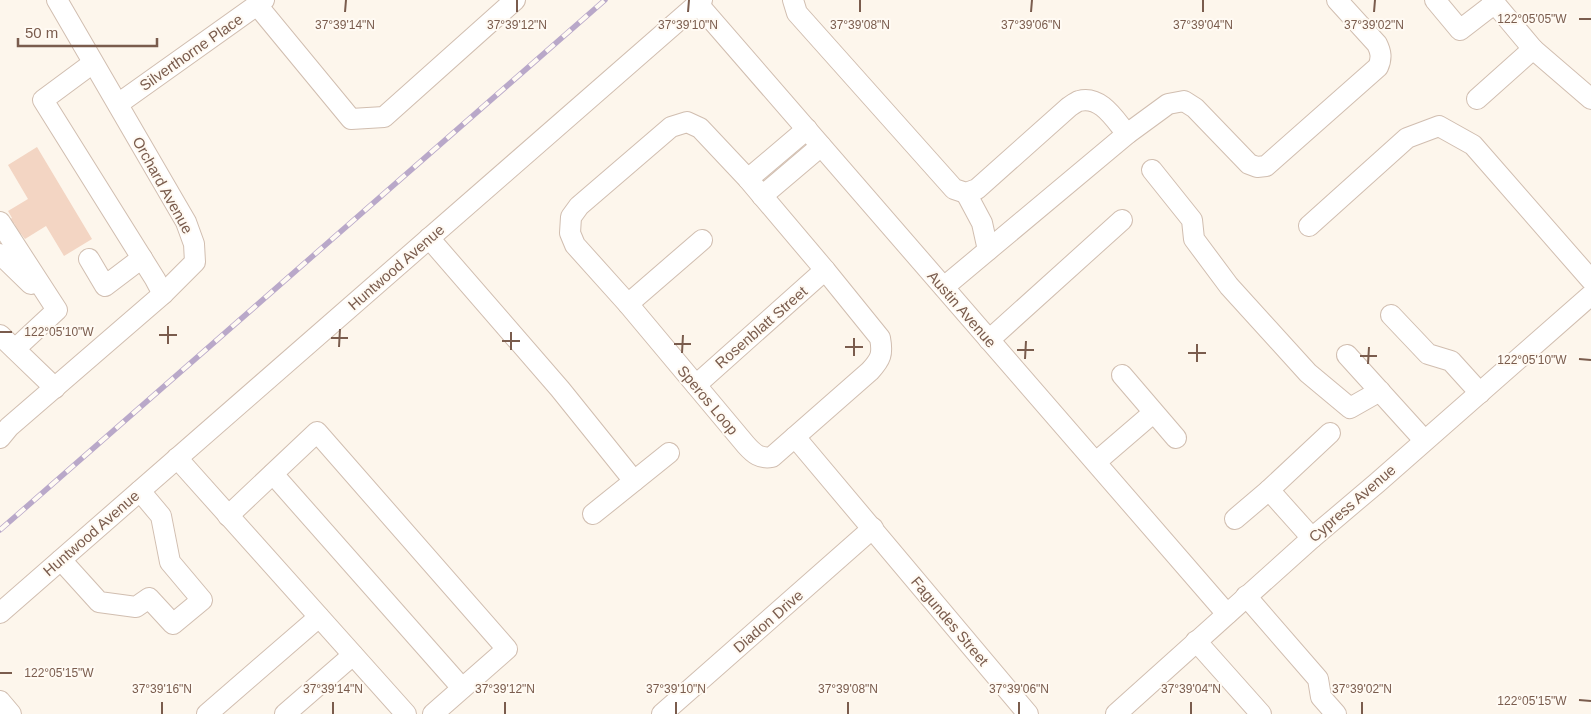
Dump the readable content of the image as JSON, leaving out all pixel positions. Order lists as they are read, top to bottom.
{
  "streets": {
    "street": [
      "Silverthorne Place",
      "Orchard Avenue",
      "Huntwood Avenue",
      "Austin Avenue",
      "Rosenblatt Street",
      "Speros Loop",
      "Cypress Avenue",
      "Diadon Drive",
      "Fagundes Street"
    ]
  },
  "crossings": [
    ["Silverthorne Place", "Orchard Avenue"],
    ["Huntwood Avenue", "Austin Avenue"],
    ["Austin Avenue", "Cypress Avenue"],
    ["Rosenblatt Street", "Speros Loop"],
    ["Speros Loop", "Fagundes Street"],
    ["Diadon Drive", "Fagundes Street"]
  ],
  "scale_bar": "50 m",
  "coordinates": [
    "122°05'05\"W",
    "37°39'14\"N",
    "37°39'12\"N",
    "37°39'10\"N",
    "37°39'08\"N",
    "37°39'06\"N",
    "37°39'04\"N",
    "37°39'02\"N",
    "122°05'10\"W",
    "122°05'15\"W",
    "37°39'16\"N"
  ]
}
